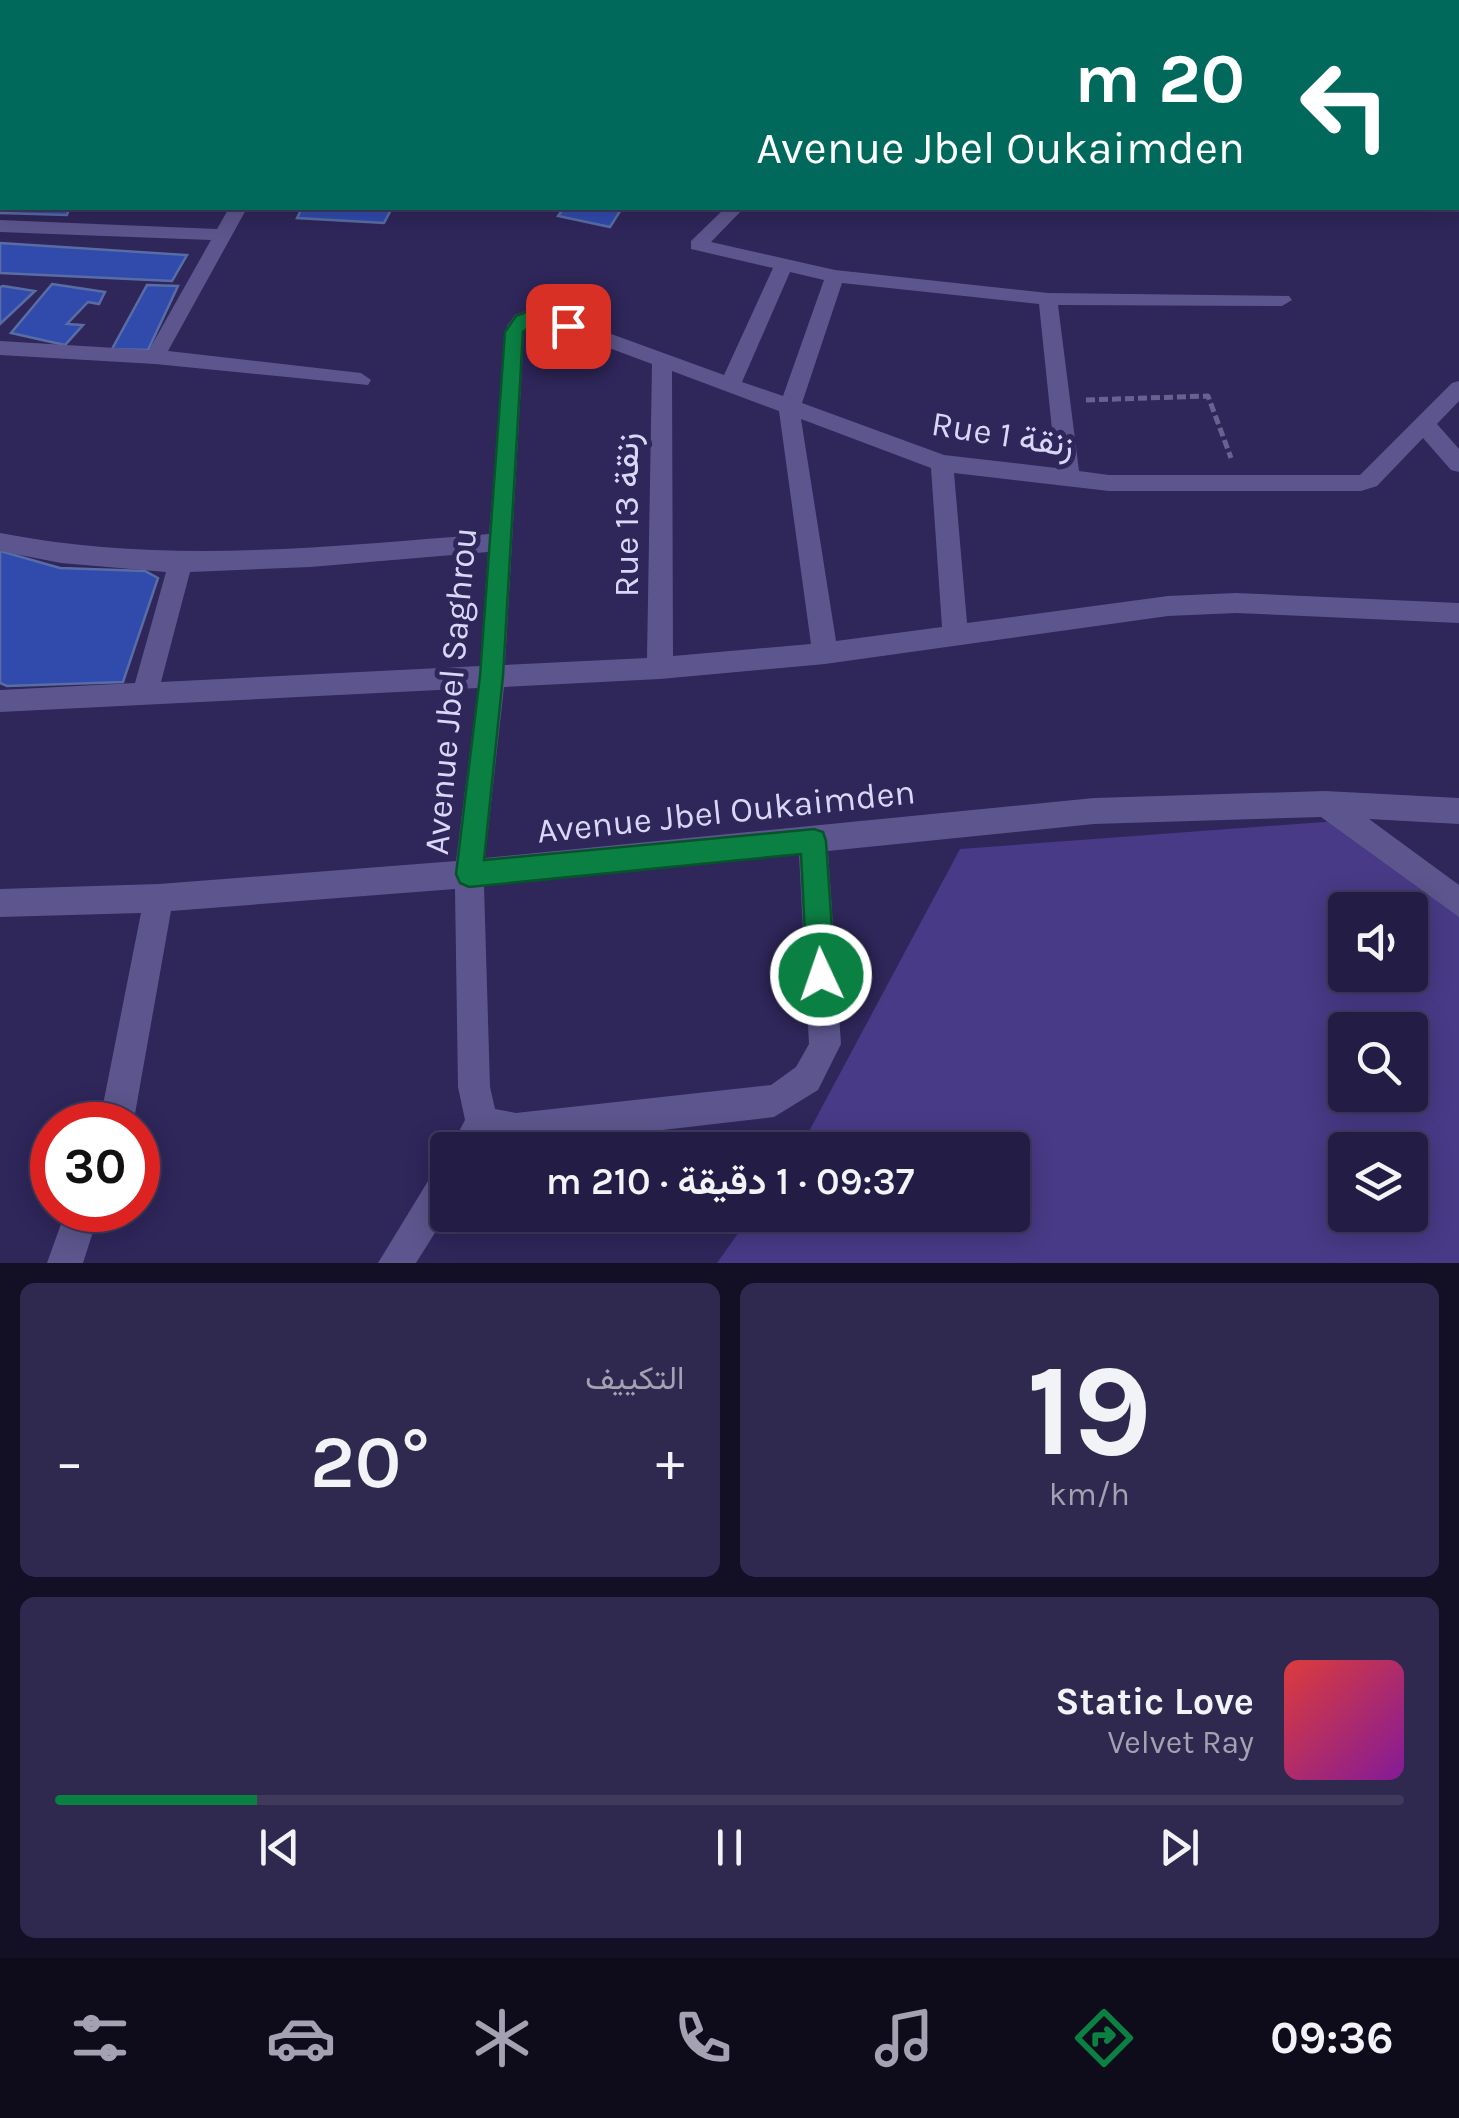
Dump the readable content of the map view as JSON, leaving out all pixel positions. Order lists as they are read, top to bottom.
{
  "streets": {
    "street": [
      "Rue 1 زنقة",
      "Rue 13 زنقة",
      "Avenue Jbel Saghrou",
      "Avenue Jbel Oukaimden"
    ]
  },
  "crossings": [
    ["Rue 1 زنقة", "Rue 13 زنقة"],
    ["Rue 1 زنقة", "Avenue Jbel Saghrou"],
    ["Avenue Jbel Saghrou", "Avenue Jbel Oukaimden"]
  ],
  "page": {
    "turn": ["20 m", "Avenue Jbel Oukaimden"],
    "limit": "30",
    "trip": "09:37 · 1 دقيقة · 210 m",
    "tile": [
      ["19", "km/h"],
      "التكييف"
    ],
    "heat": ["−", "20°", "+"],
    "song": ["Static Love", "Velvet Ray"],
    "tabs": "09:36"
  }
}
